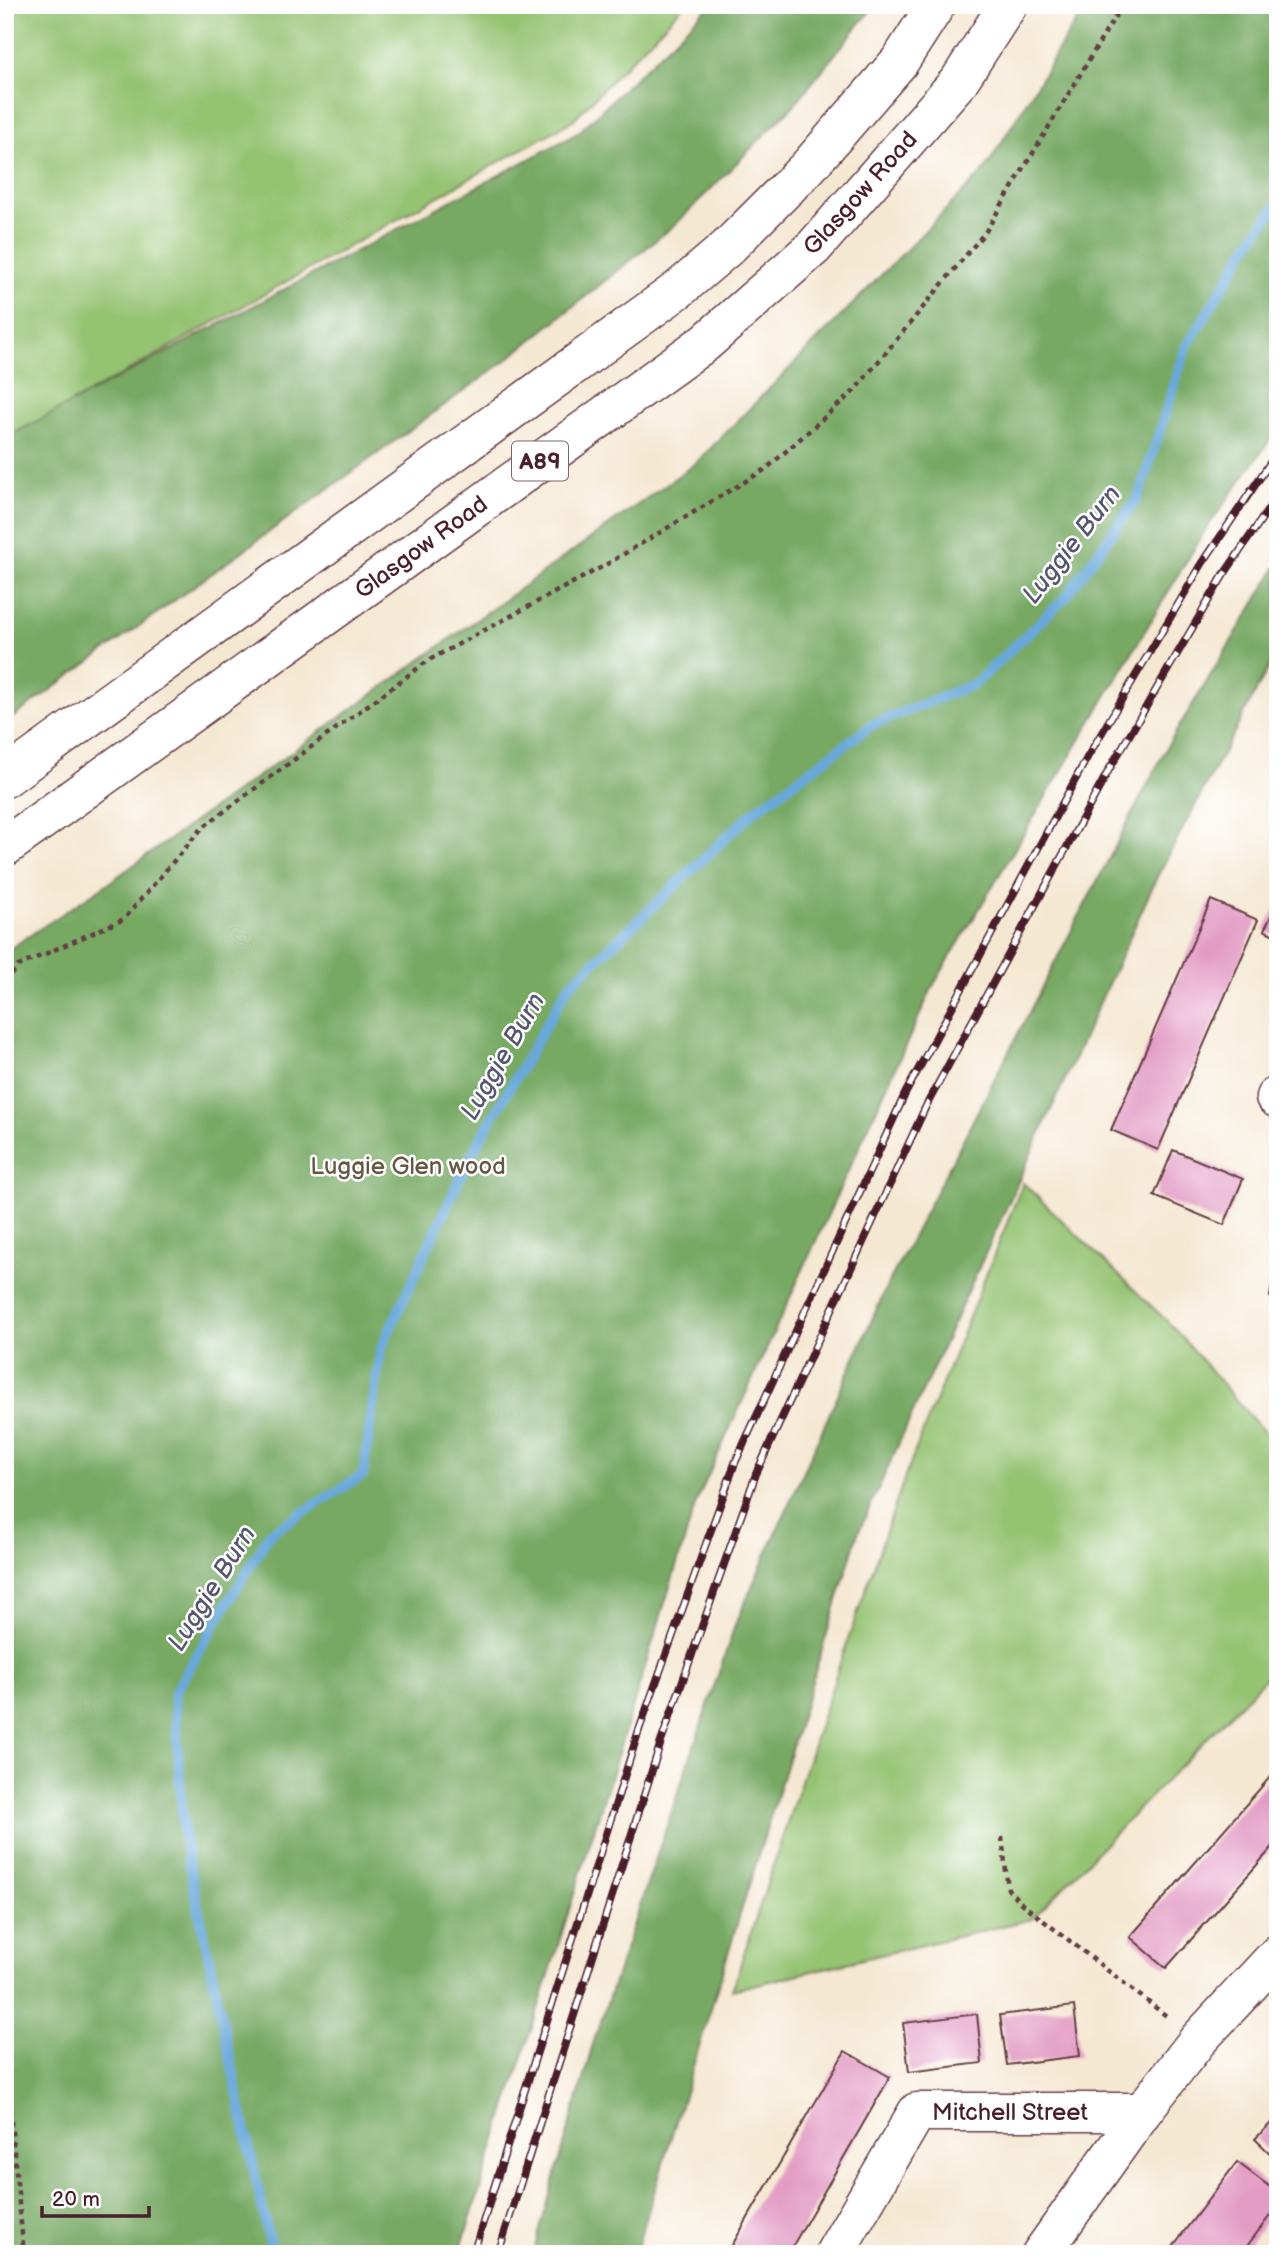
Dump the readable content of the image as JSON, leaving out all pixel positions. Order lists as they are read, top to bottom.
{
  "streets": {
    "main road": ["Glasgow Road", "A89", "Mitchell Street"]
  },
  "water": ["Luggie Burn"],
  "parks": ["Luggie Glen wood"],
  "scale_bar": "20 m"
}
